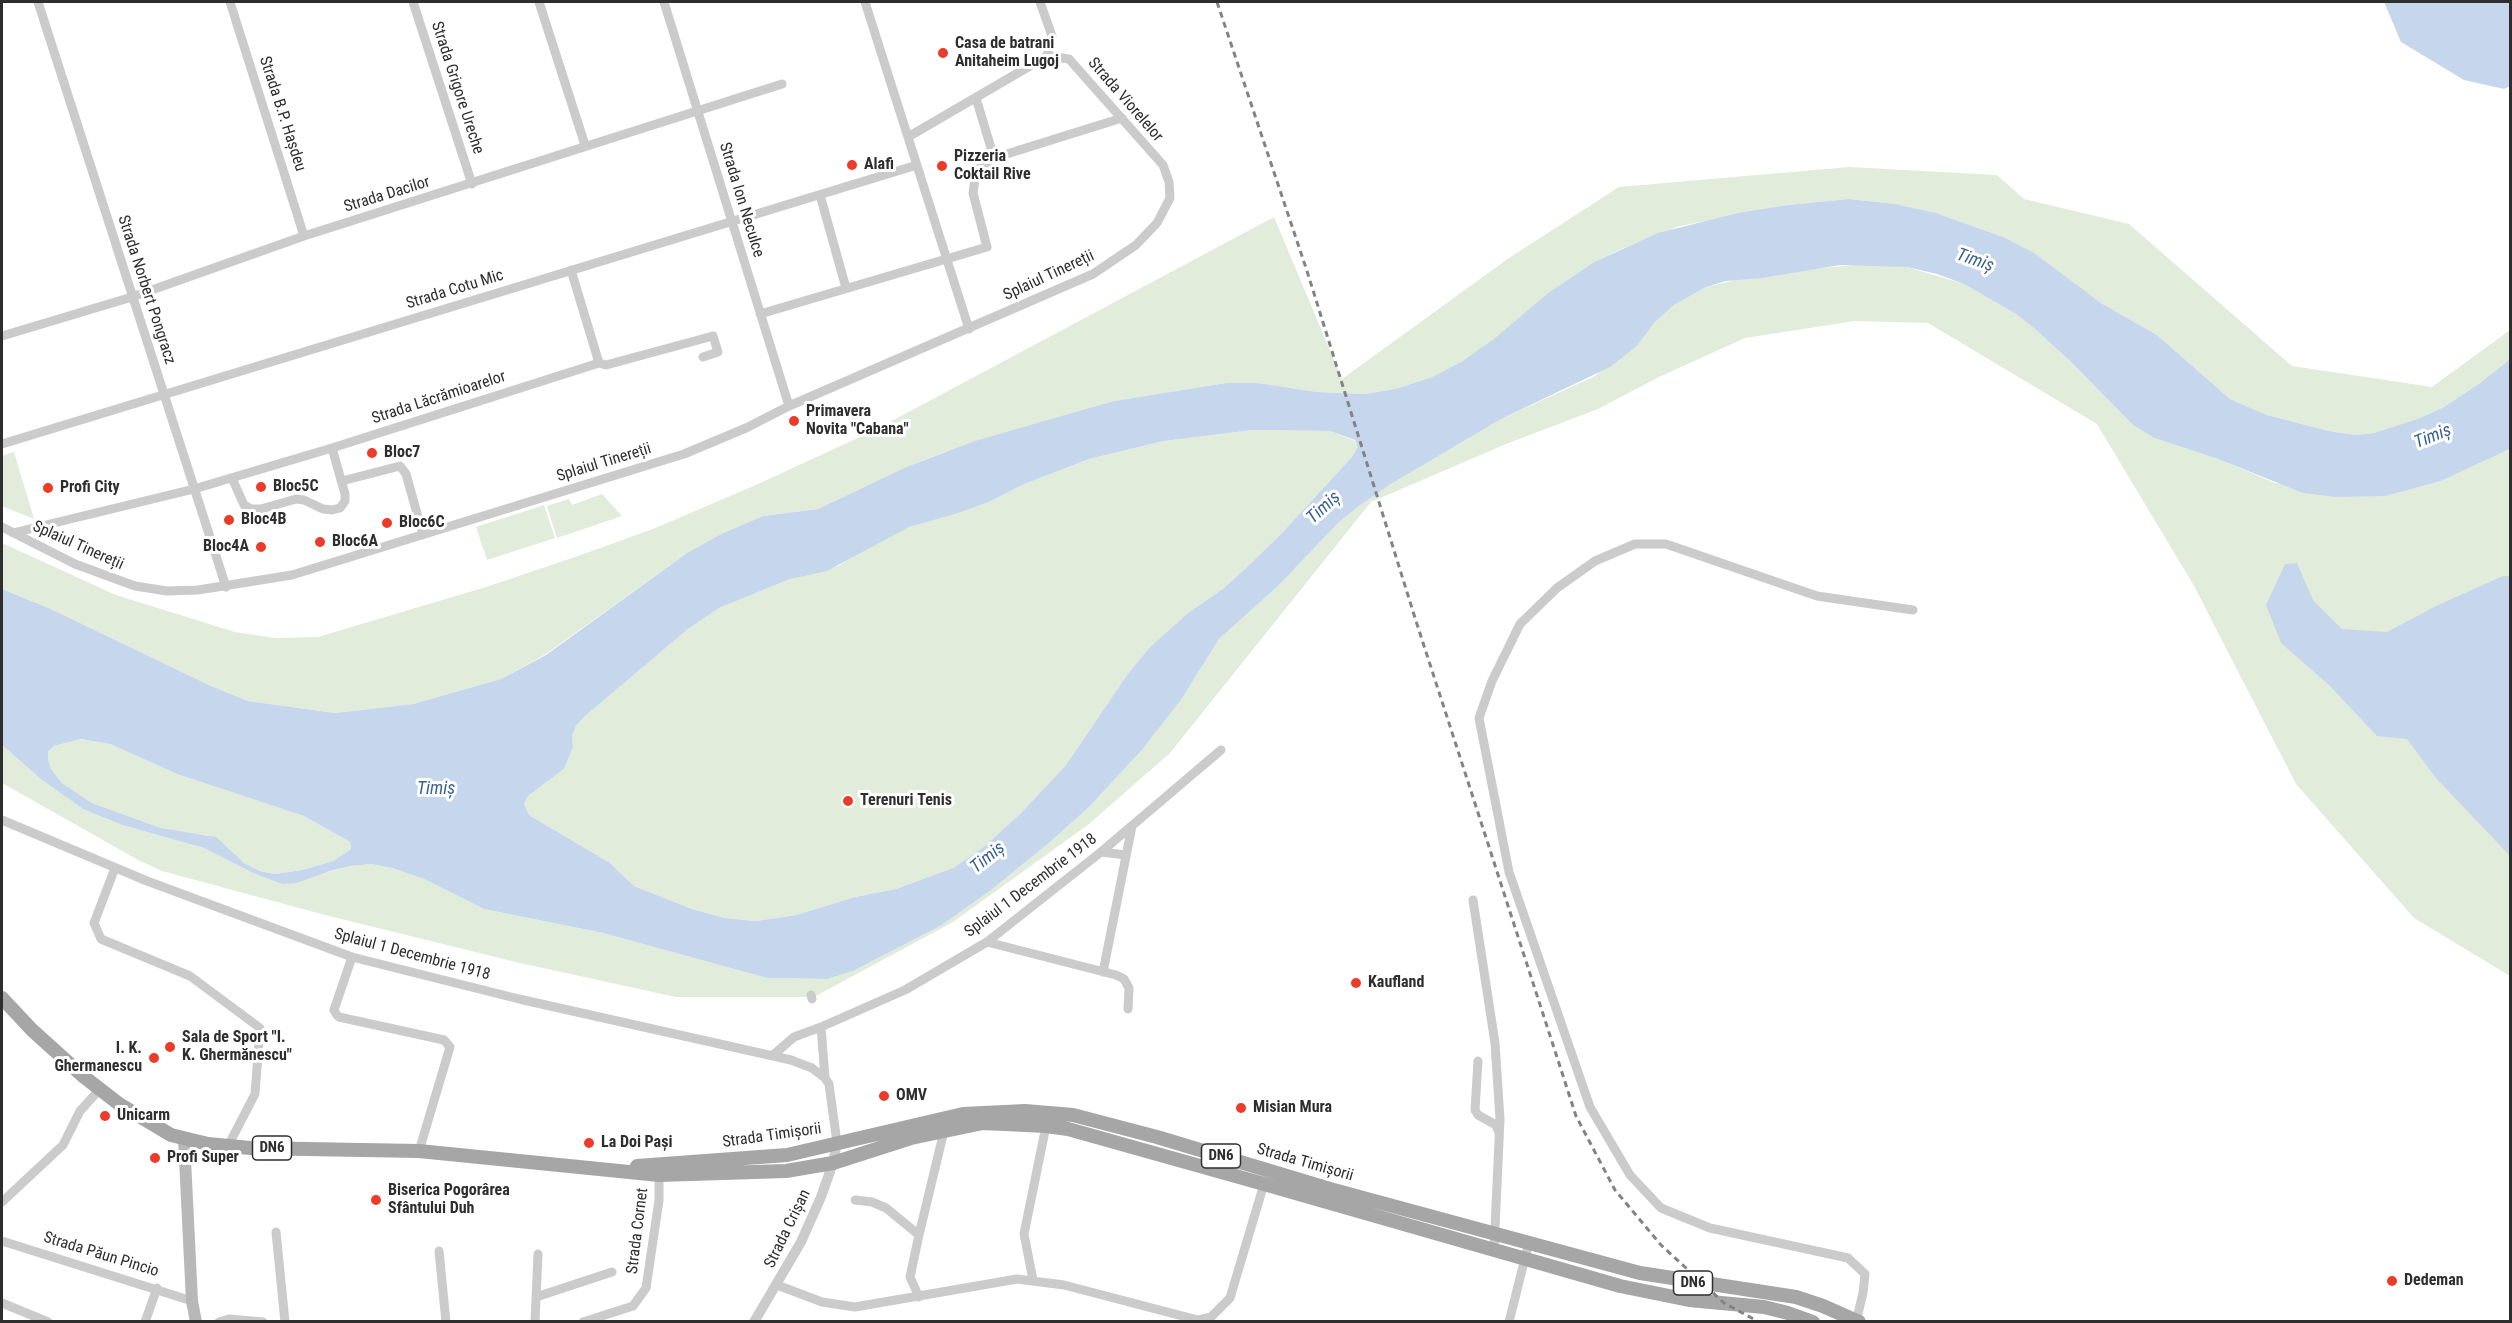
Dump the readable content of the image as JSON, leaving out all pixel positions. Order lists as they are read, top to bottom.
{
  "streets": {
    "main road": ["Strada Timișorii", "DN6"],
    "street": [
      "Strada Grigore Ureche",
      "Strada Viorelelor",
      "Strada B.P. Hașdeu",
      "Strada Dacilor",
      "Strada Ion Neculce",
      "Splaiul Tinereții",
      "Strada Norbert Pongracz",
      "Strada Cotu Mic",
      "Strada Lăcrămioarelor",
      "Splaiul 1 Decembrie 1918",
      "Strada Crișan",
      "Strada Cornet",
      "Strada Păun Pincio"
    ]
  },
  "crossings": [
    ["Strada Grigore Ureche", "Strada Dacilor"],
    ["Strada Viorelelor", "Splaiul Tinereții"],
    ["Strada B.P. Hașdeu", "Strada Dacilor"],
    ["Strada Dacilor", "Strada Ion Neculce"],
    ["Strada Dacilor", "Strada Norbert Pongracz"],
    ["Strada Ion Neculce", "Splaiul Tinereții"],
    ["Strada Ion Neculce", "Strada Cotu Mic"],
    ["Splaiul Tinereții", "Strada Norbert Pongracz"],
    ["Splaiul Tinereții", "Strada Lăcrămioarelor"],
    ["Strada Norbert Pongracz", "Strada Cotu Mic"],
    ["Strada Norbert Pongracz", "Strada Lăcrămioarelor"],
    ["Strada Timișorii", "Strada Crișan"],
    ["Strada Timișorii", "Strada Cornet"]
  ],
  "water": ["Timiș"],
  "places": [
    "Casa de batrani Anitaheim Lugoj",
    "Alafi",
    "Pizzeria Coktail Rive",
    "Primavera Novita \"Cabana\"",
    "Bloc7",
    "Bloc5C",
    "Profi City",
    "Bloc4B",
    "Bloc6C",
    "Bloc6A",
    "Bloc4A",
    "Terenuri Tenis",
    "Kaufland",
    "Sala de Sport \"I. K. Ghermănescu\"",
    "I. K. Ghermanescu",
    "OMV",
    "Misian Mura",
    "Unicarm",
    "La Doi Pași",
    "Profi Super",
    "Biserica Pogorârea Sfântului Duh",
    "Dedeman"
  ]
}
